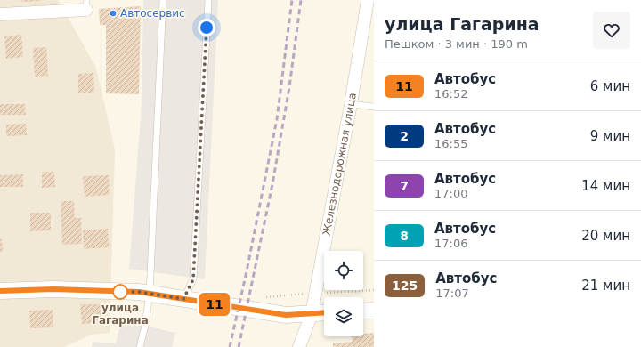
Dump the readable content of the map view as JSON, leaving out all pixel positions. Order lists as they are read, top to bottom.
{
  "streets": {
    "street": ["Железнодорожная улица"]
  },
  "places": ["Автосервис", "улица Гагарина"],
  "lines": ["bus line 11"],
  "page": {
    "on_map": "11",
    "heading": ["улица Гагарина", "Пешком · 3 мин · 190 m"],
    "list": [
      {
        "mark": "11",
        "name": "Автобус",
        "note": "16:52",
        "value": "6 мин"
      },
      {
        "mark": "2",
        "name": "Автобус",
        "note": "16:55",
        "value": "9 мин"
      },
      {
        "mark": "7",
        "name": "Автобус",
        "note": "17:00",
        "value": "14 мин"
      },
      {
        "mark": "8",
        "name": "Автобус",
        "note": "17:06",
        "value": "20 мин"
      },
      {
        "mark": "125",
        "name": "Автобус",
        "note": "17:07",
        "value": "21 мин"
      }
    ]
  }
}
